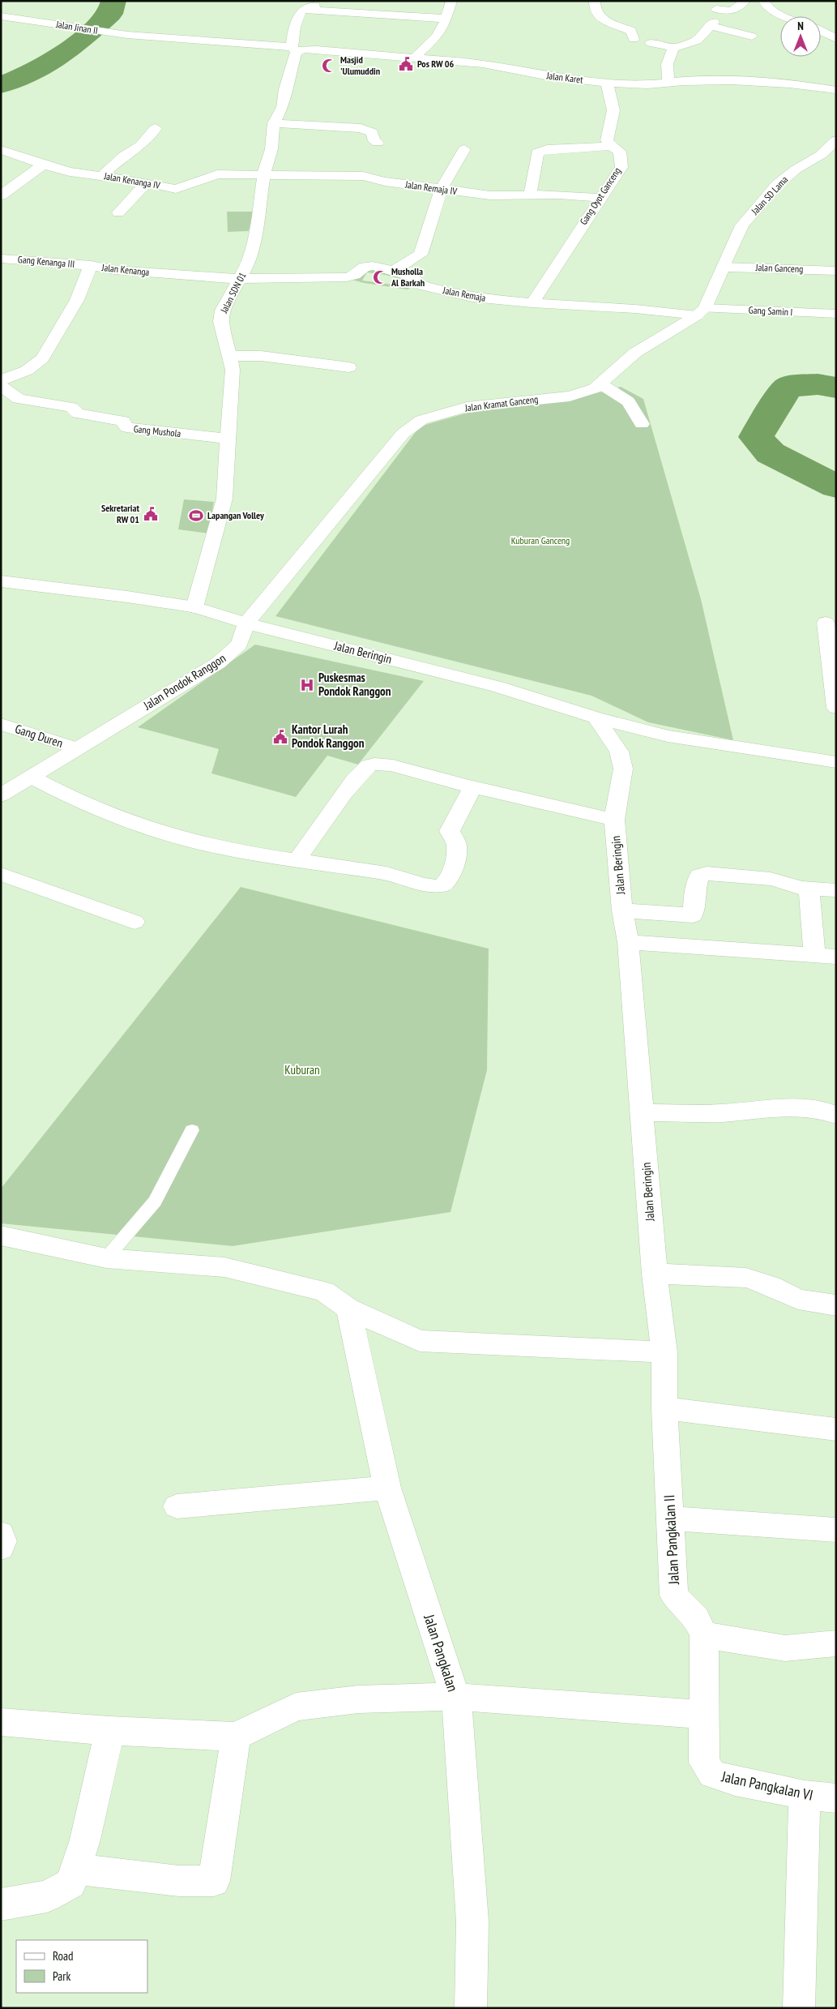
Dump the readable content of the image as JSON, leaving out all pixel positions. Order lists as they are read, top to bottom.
{
  "streets": {
    "street": [
      "Jalan Jinan II",
      "Jalan Karet",
      "Jalan Kenanga IV",
      "Jalan Remaja IV",
      "Jalan SD Lama",
      "Gang Oyot Ganceng",
      "Gang Kenanga III",
      "Jalan Ganceng",
      "Jalan Kenanga",
      "Jalan SDN 01",
      "Jalan Remaja",
      "Gang Samin I",
      "Jalan Kramat Ganceng",
      "Gang Mushola",
      "Jalan Beringin",
      "Jalan Pondok Ranggon",
      "Gang Duren",
      "Jalan Pangkalan II",
      "Jalan Pangkalan",
      "Jalan Pangkalan VI"
    ]
  },
  "crossings": [
    ["Jalan Jinan II", "Jalan Karet"],
    ["Jalan Jinan II", "Jalan SDN 01"],
    ["Jalan Karet", "Gang Oyot Ganceng"],
    ["Jalan Karet", "Jalan SDN 01"],
    ["Jalan Kenanga IV", "Jalan Remaja IV"],
    ["Jalan Kenanga IV", "Jalan SDN 01"],
    ["Jalan Remaja IV", "Gang Oyot Ganceng"],
    ["Jalan Remaja IV", "Jalan SDN 01"],
    ["Jalan SD Lama", "Jalan Ganceng"],
    ["Gang Oyot Ganceng", "Jalan Remaja"],
    ["Gang Kenanga III", "Jalan Kenanga"],
    ["Jalan Kenanga", "Jalan SDN 01"],
    ["Jalan Kenanga", "Jalan Remaja"],
    ["Jalan SDN 01", "Jalan Remaja"],
    ["Jalan SDN 01", "Gang Mushola"],
    ["Jalan Remaja", "Gang Samin I"],
    ["Jalan Remaja", "Jalan Kramat Ganceng"],
    ["Gang Samin I", "Jalan Kramat Ganceng"],
    ["Jalan Kramat Ganceng", "Jalan Beringin"],
    ["Jalan Kramat Ganceng", "Jalan Pondok Ranggon"],
    ["Jalan Beringin", "Jalan Pondok Ranggon"],
    ["Jalan Beringin", "Jalan Pangkalan II"],
    ["Jalan Pondok Ranggon", "Gang Duren"],
    ["Jalan Pangkalan II", "Jalan Pangkalan VI"]
  ],
  "parks": ["Kuburan Ganceng", "Kuburan"],
  "places": {
    "public building": ["Pos RW 06", "Sekretariat RW 01", "Kantor Lurah Pondok Ranggon"],
    "mosque": ["Masjid 'Ulumuddin", "Musholla Al Barkah"],
    "sports": ["Lapangan Volley"],
    "hospital": ["Puskesmas Pondok Ranggon"]
  },
  "legend": ["Road", "Park"],
  "north": "top"
}
